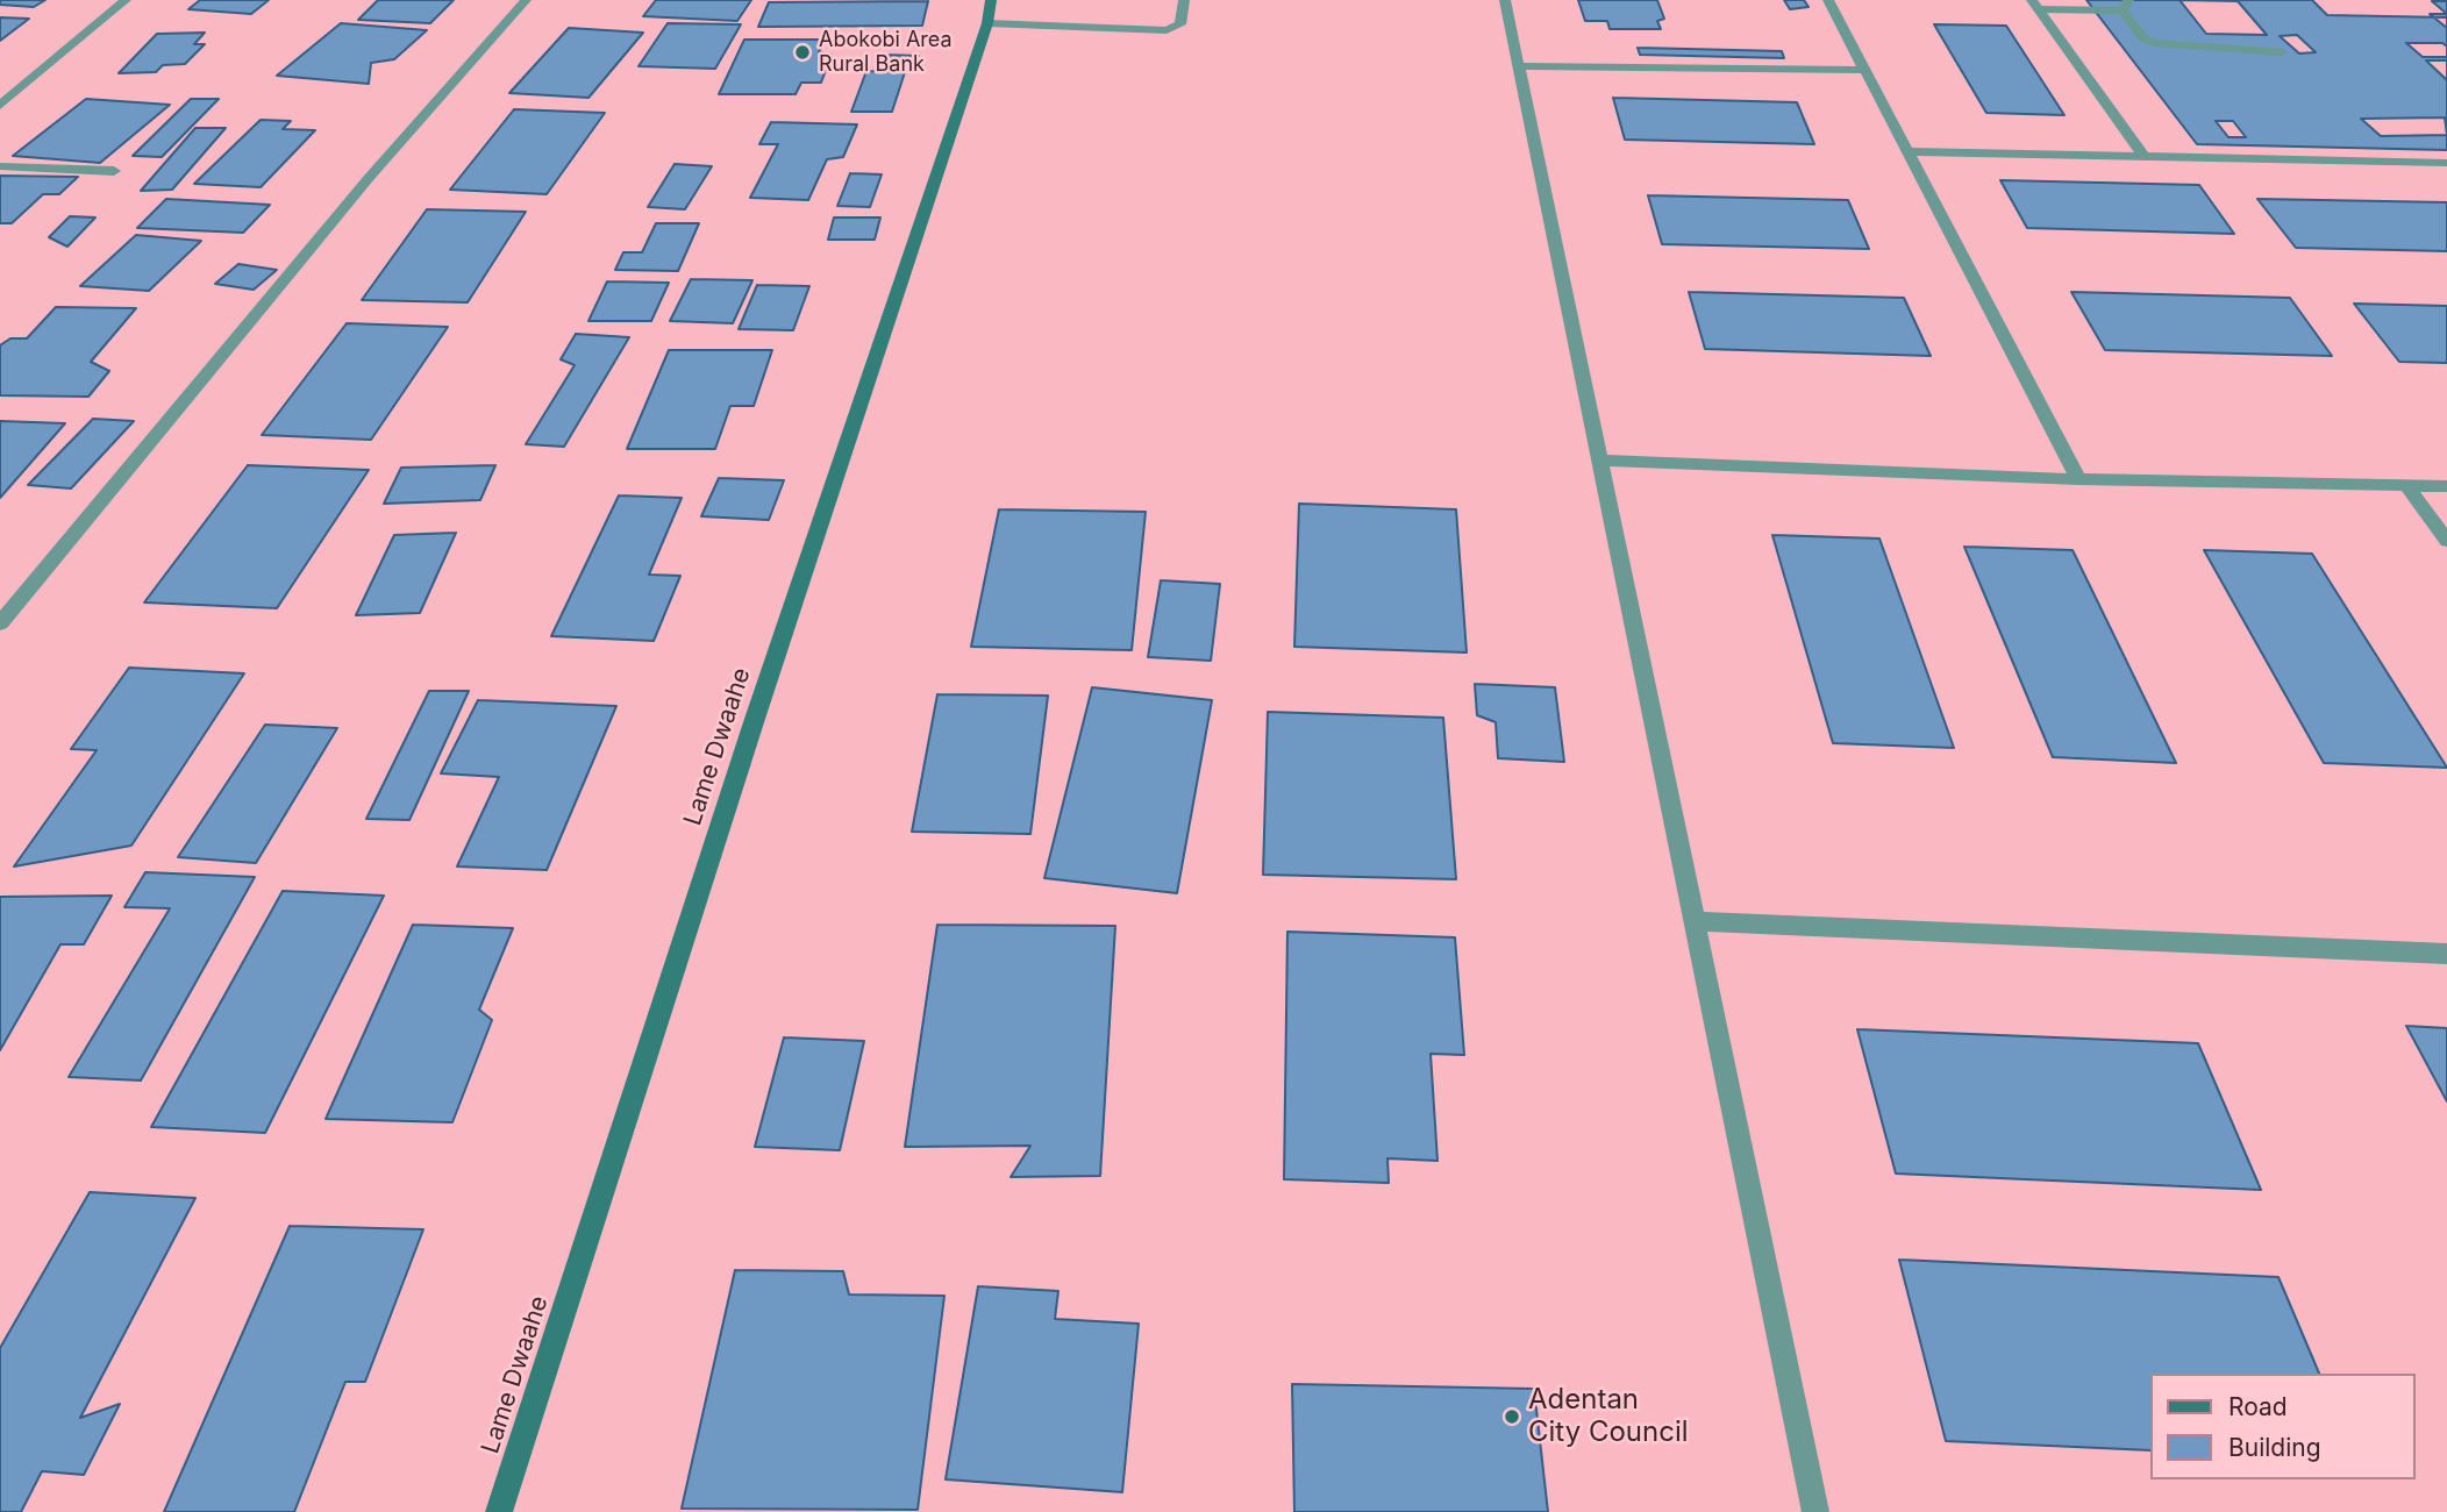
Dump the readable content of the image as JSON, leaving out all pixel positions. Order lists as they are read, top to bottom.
{
  "streets": {
    "street": ["Lame Dwaahe"]
  },
  "places": ["Abokobi Area Rural Bank", "Adentan City Council"],
  "legend": ["Road", "Building"]
}
